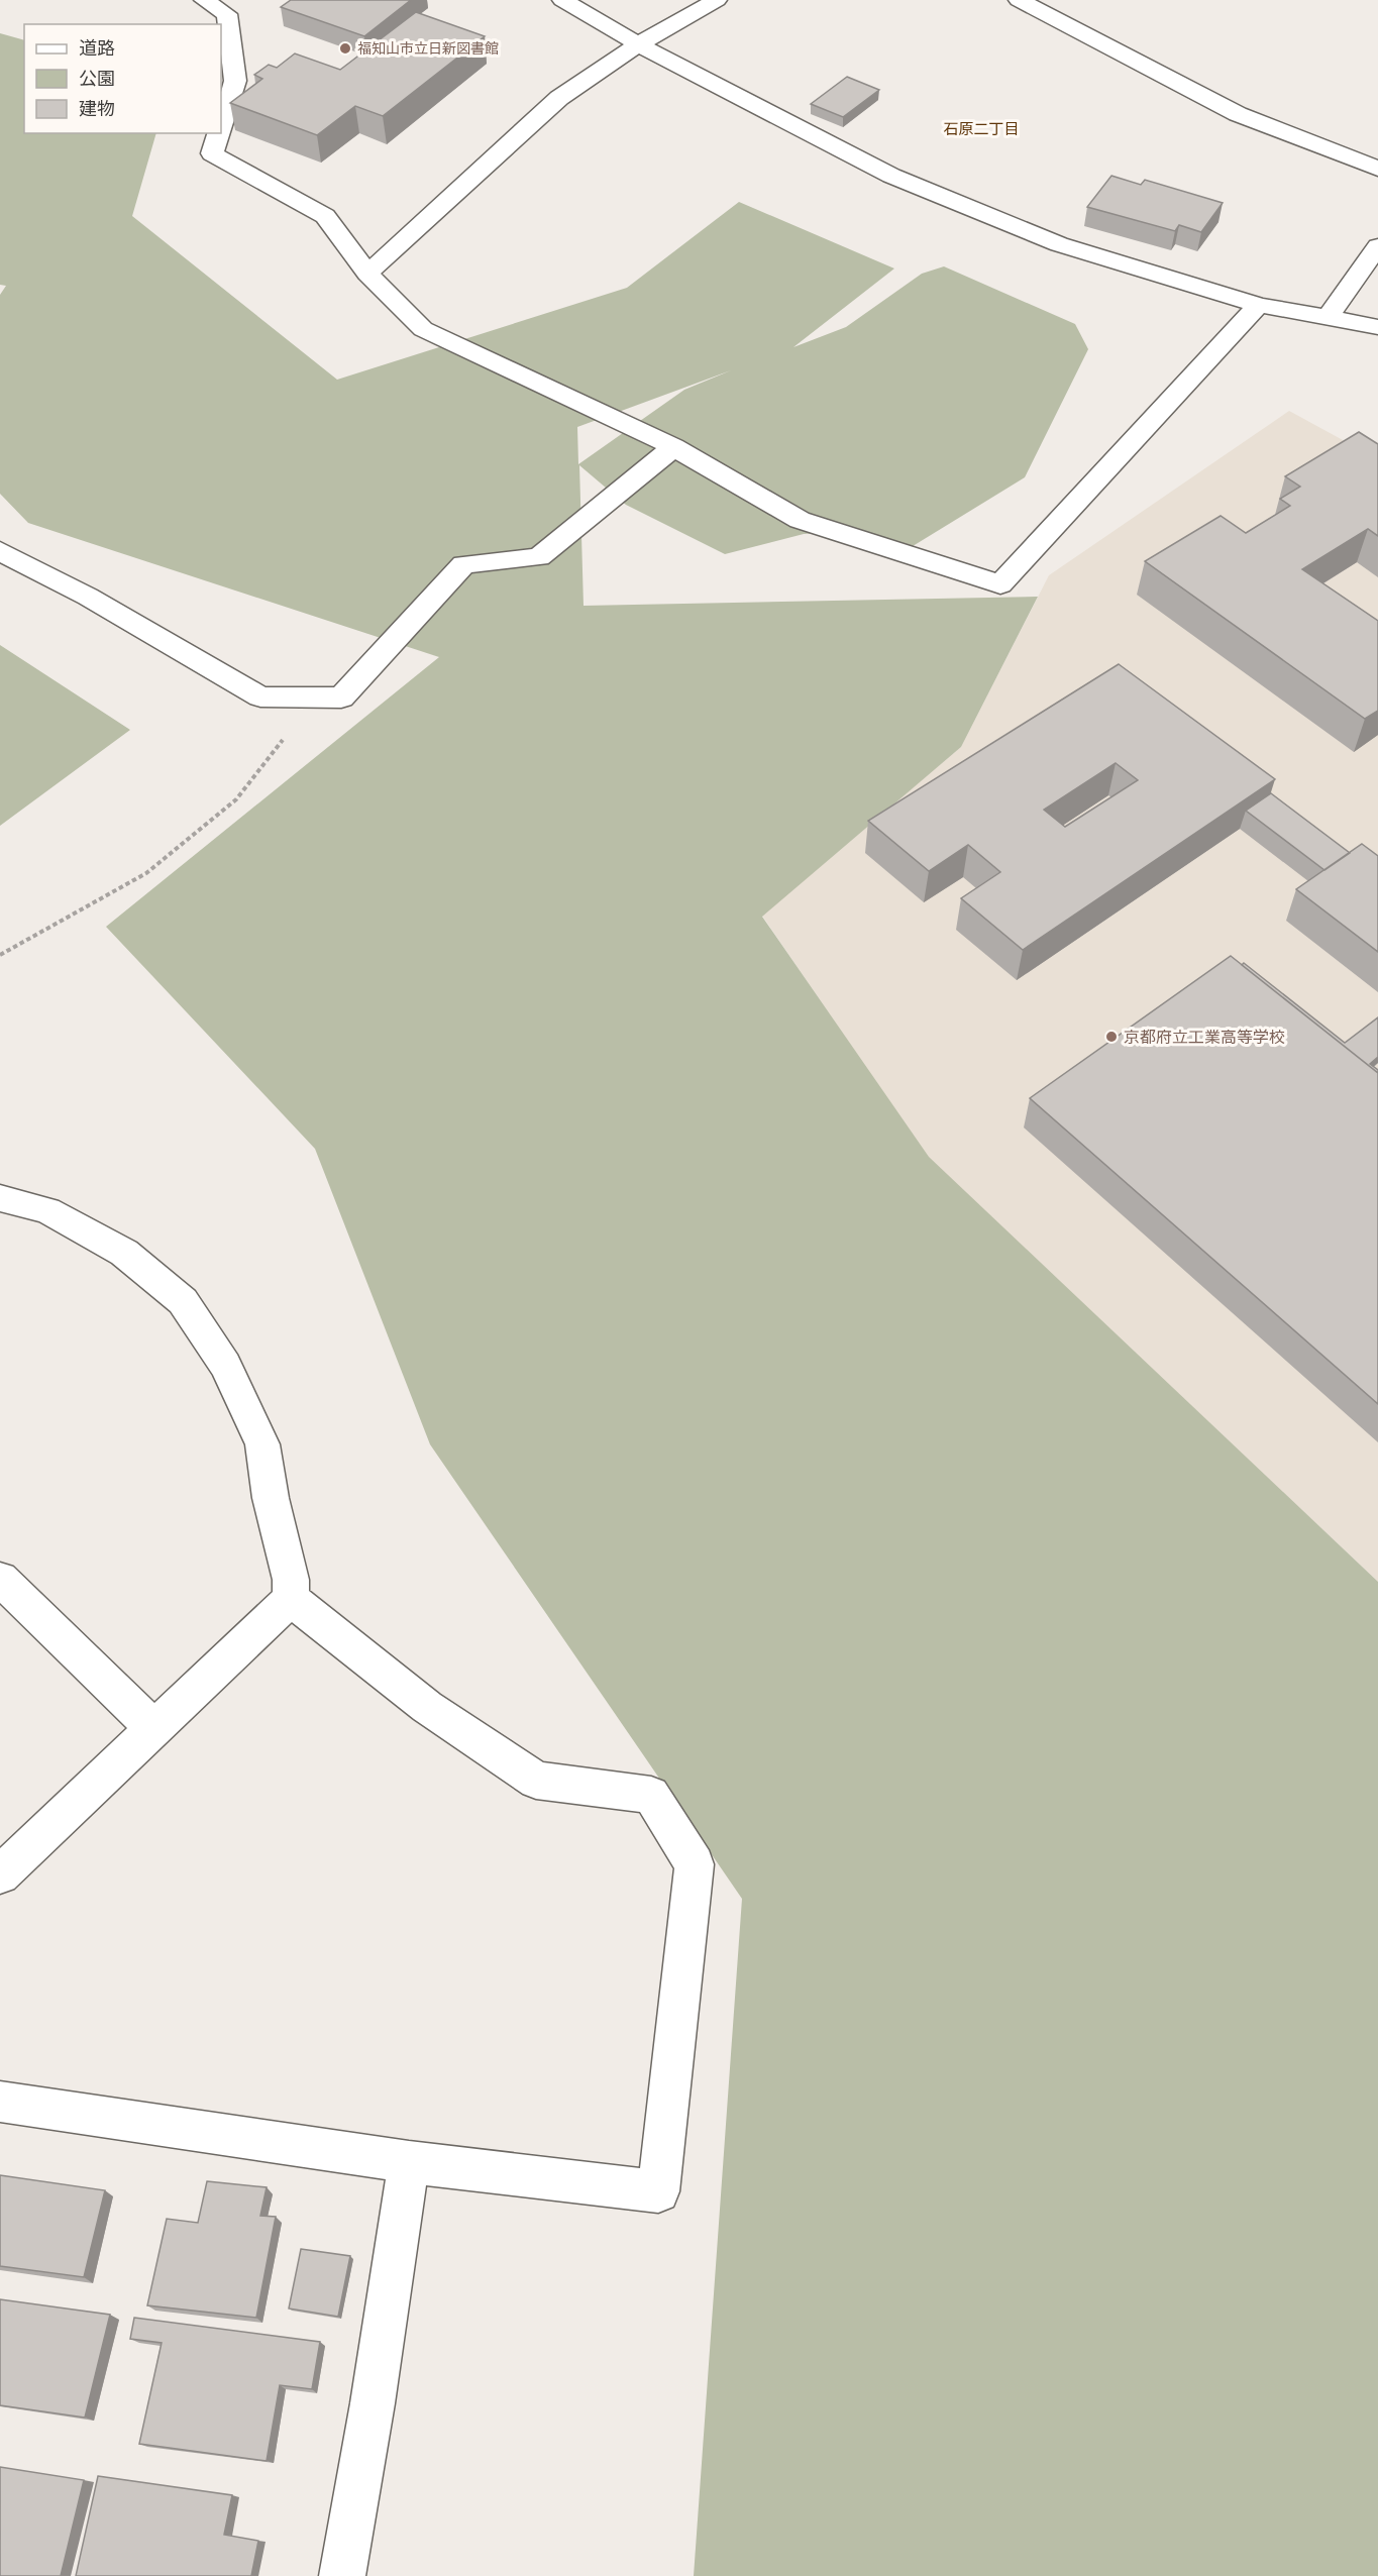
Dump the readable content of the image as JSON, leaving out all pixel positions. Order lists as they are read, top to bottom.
{
  "districts": ["石原二丁目"],
  "places": ["福知山市立日新図書館", "京都府立工業高等学校"],
  "legend": ["道路", "公園", "建物"]
}
